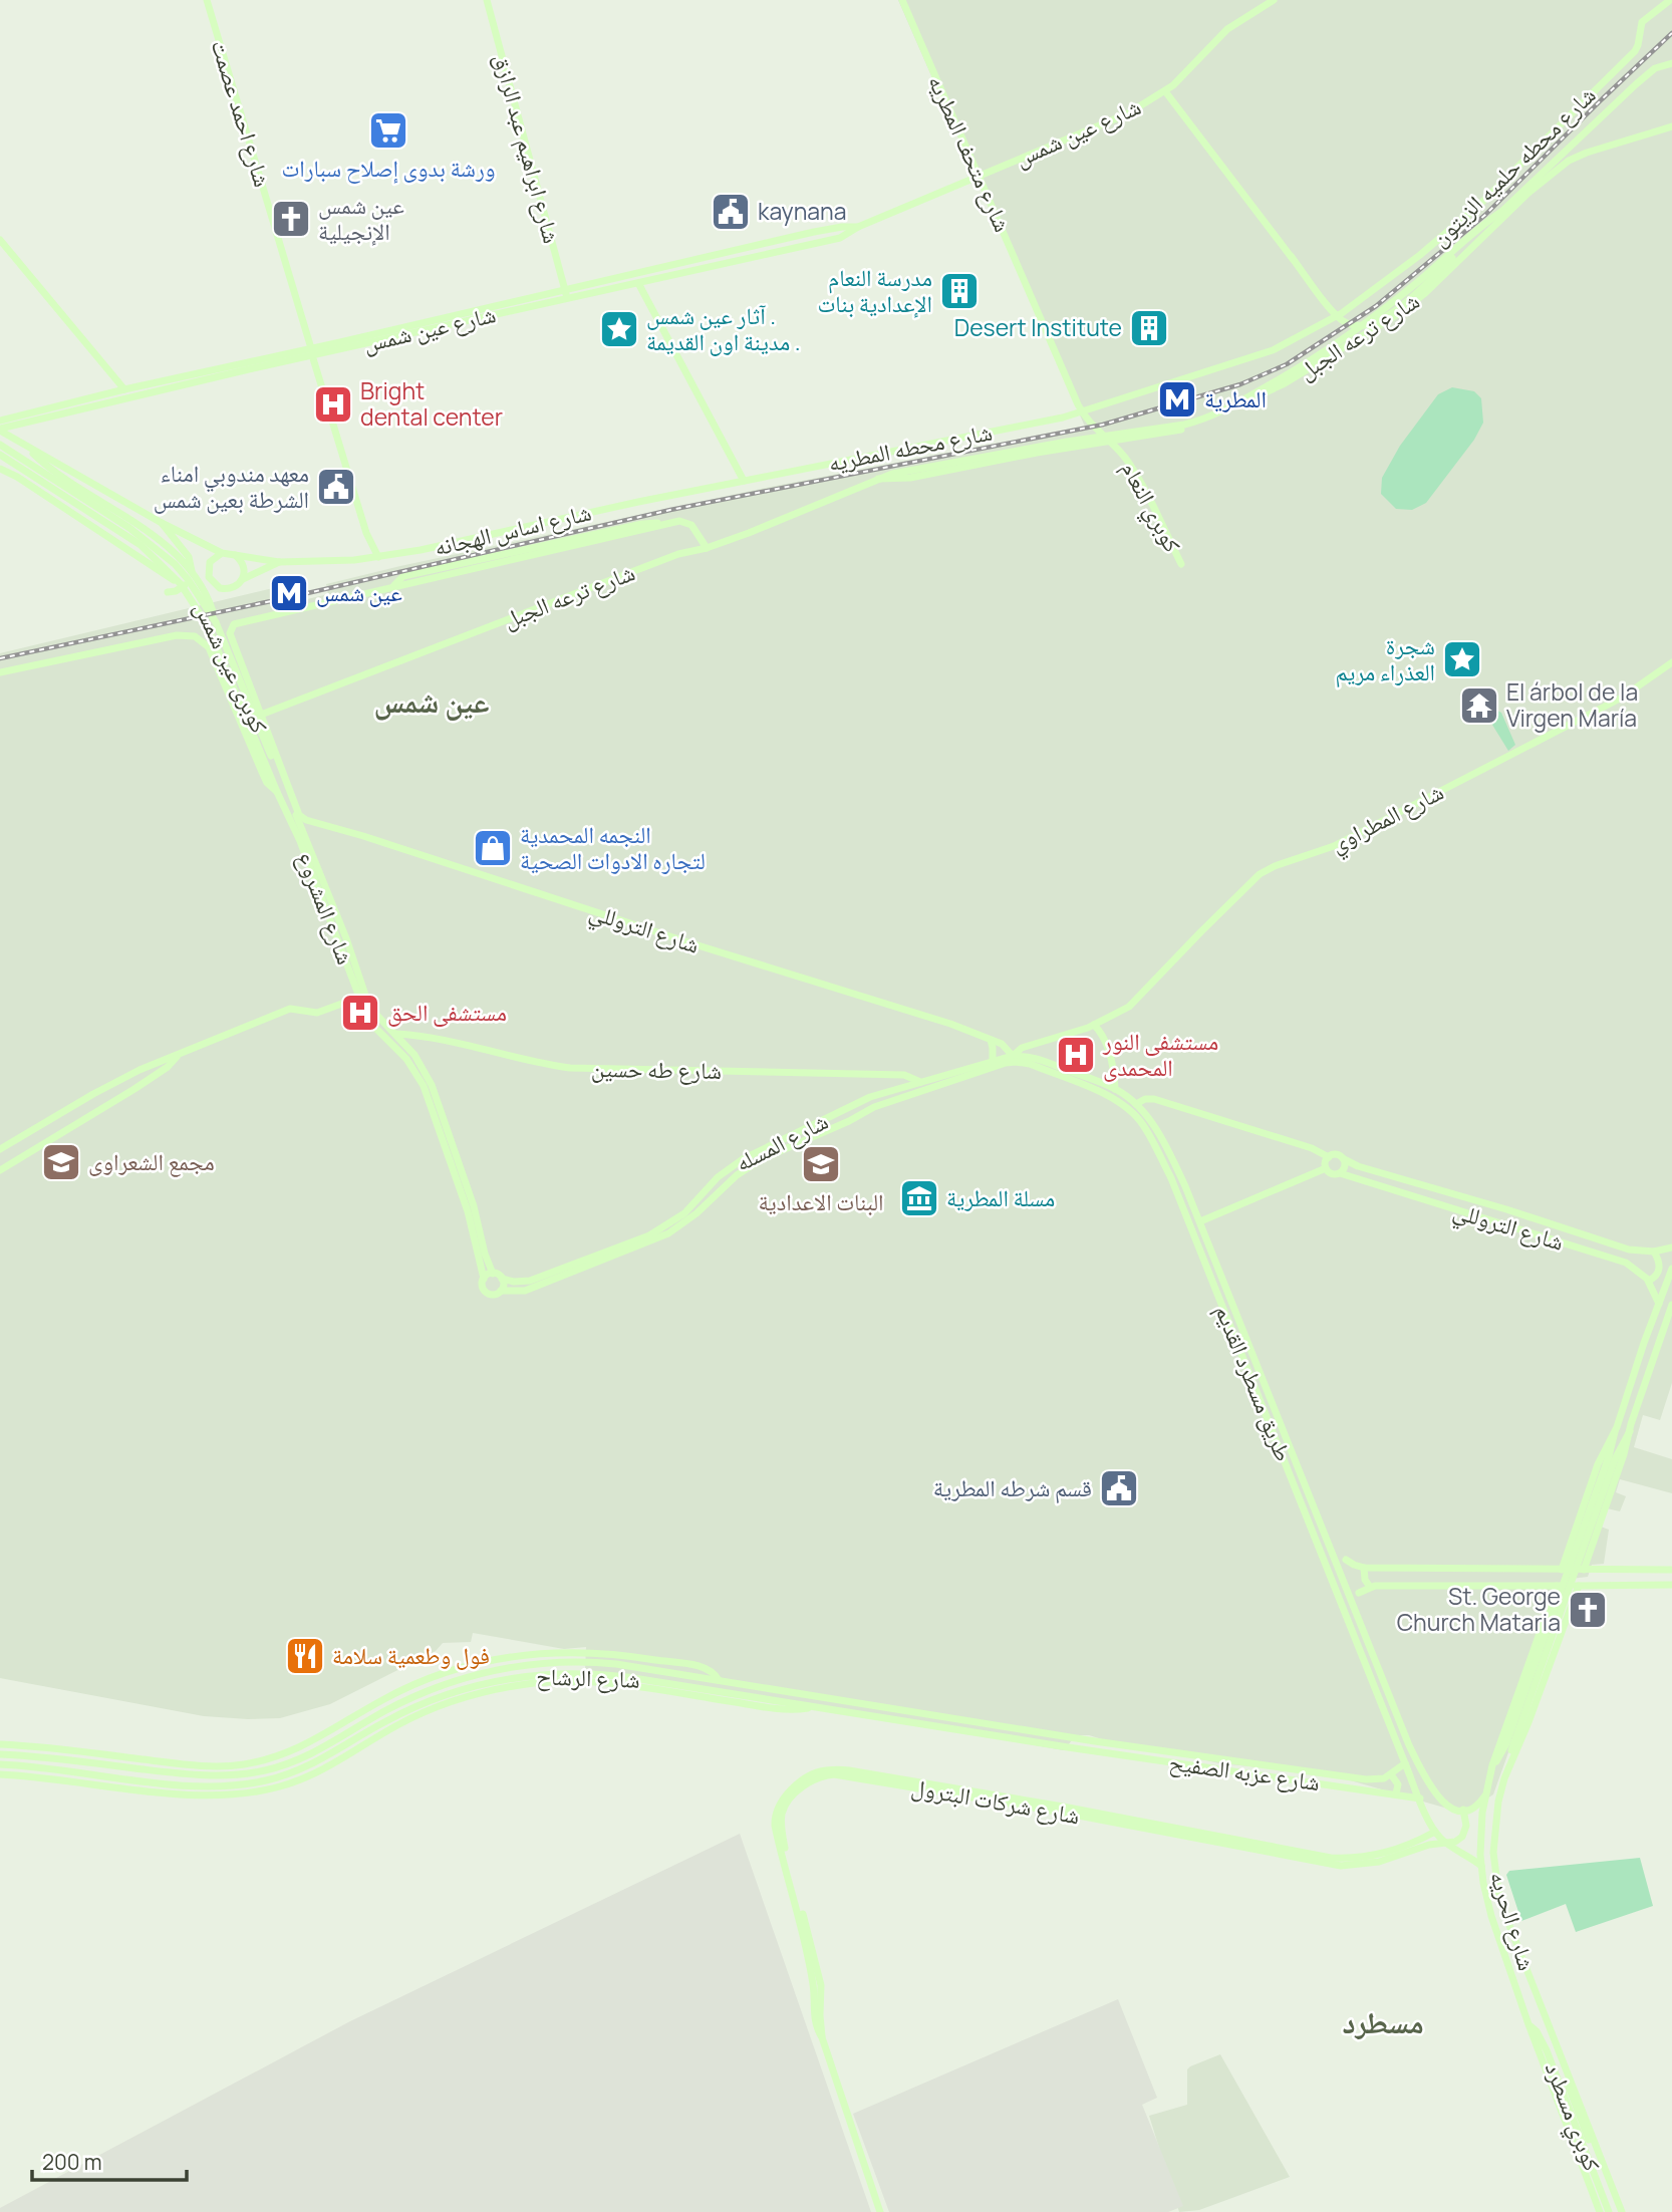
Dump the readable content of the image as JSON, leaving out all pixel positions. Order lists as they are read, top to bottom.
{
  "streets": {
    "main road": [
      "شارع احمد عصمت",
      "شارع عين شمس",
      "شارع ابراهيم عبد الرازق",
      "شارع متحف المطريه",
      "شارع محطه حلميه الزيتون",
      "شارع ترعه الجبل",
      "شارع محطه المطريه",
      "كوبري النعام",
      "شارع اساس الهجانه",
      "كوبرى عين شمس",
      "شارع المطراوي",
      "شارع المشروع",
      "شارع التروللي",
      "شارع طه حسين",
      "شارع المسله",
      "طريق مسطرد القديم",
      "شارع الرشاح",
      "شارع عزبه الصفيح",
      "شارع شركات البترول",
      "شارع الحريه",
      "كوبري مسطرد"
    ]
  },
  "crossings": [
    ["شارع احمد عصمت", "شارع عين شمس"],
    ["شارع احمد عصمت", "شارع اساس الهجانه"],
    ["شارع عين شمس", "شارع ابراهيم عبد الرازق"],
    ["شارع عين شمس", "شارع متحف المطريه"],
    ["شارع متحف المطريه", "كوبري النعام"],
    ["شارع محطه حلميه الزيتون", "شارع ترعه الجبل"],
    ["شارع محطه حلميه الزيتون", "شارع محطه المطريه"],
    ["شارع ترعه الجبل", "شارع المشروع"],
    ["شارع محطه المطريه", "شارع اساس الهجانه"],
    ["كوبرى عين شمس", "شارع المشروع"],
    ["كوبرى عين شمس", "شارع التروللي"],
    ["شارع المشروع", "شارع التروللي"],
    ["شارع المشروع", "شارع طه حسين"],
    ["شارع المشروع", "شارع المسله"],
    ["شارع التروللي", "طريق مسطرد القديم"],
    ["شارع طه حسين", "شارع المسله"],
    ["شارع طه حسين", "طريق مسطرد القديم"],
    ["شارع المسله", "طريق مسطرد القديم"],
    ["طريق مسطرد القديم", "شارع عزبه الصفيح"],
    ["طريق مسطرد القديم", "شارع شركات البترول"],
    ["طريق مسطرد القديم", "شارع الحريه"],
    ["شارع الرشاح", "شارع عزبه الصفيح"],
    ["شارع الحريه", "كوبري مسطرد"]
  ],
  "districts": ["عين شمس", "مسطرد"],
  "places": {
    "supermarket": ["ورشة بدوى إصلاح سبارات"],
    "public building": ["kaynana", "معهد مندوبي امناء الشرطة بعين شمس", "قسم شرطه المطرية"],
    "church": ["عين شمس الإنجيلية", "St. George Church Mataria"],
    "building": ["مدرسة النعام الإعدادية بنات", "Desert Institute"],
    "place": ["آثار عين شمس . مدينة اون القديمة .", "شجرة العذراء مريم"],
    "metro station": ["المطرية", "عين شمس"],
    "hospital": ["Bright dental center", "مستشفى الحق", "مستشفى النور المحمدى"],
    "temple": ["El árbol de la Virgen María"],
    "shop": ["النجمه المحمدية لتجاره الادوات الصحية"],
    "school or university": ["مجمع الشعراوى", "البنات الاعدادية"],
    "museum": ["مسلة المطرية"],
    "restaurant": ["فول وطعمية سلامة"]
  },
  "scale_bar": "200 m"
}
